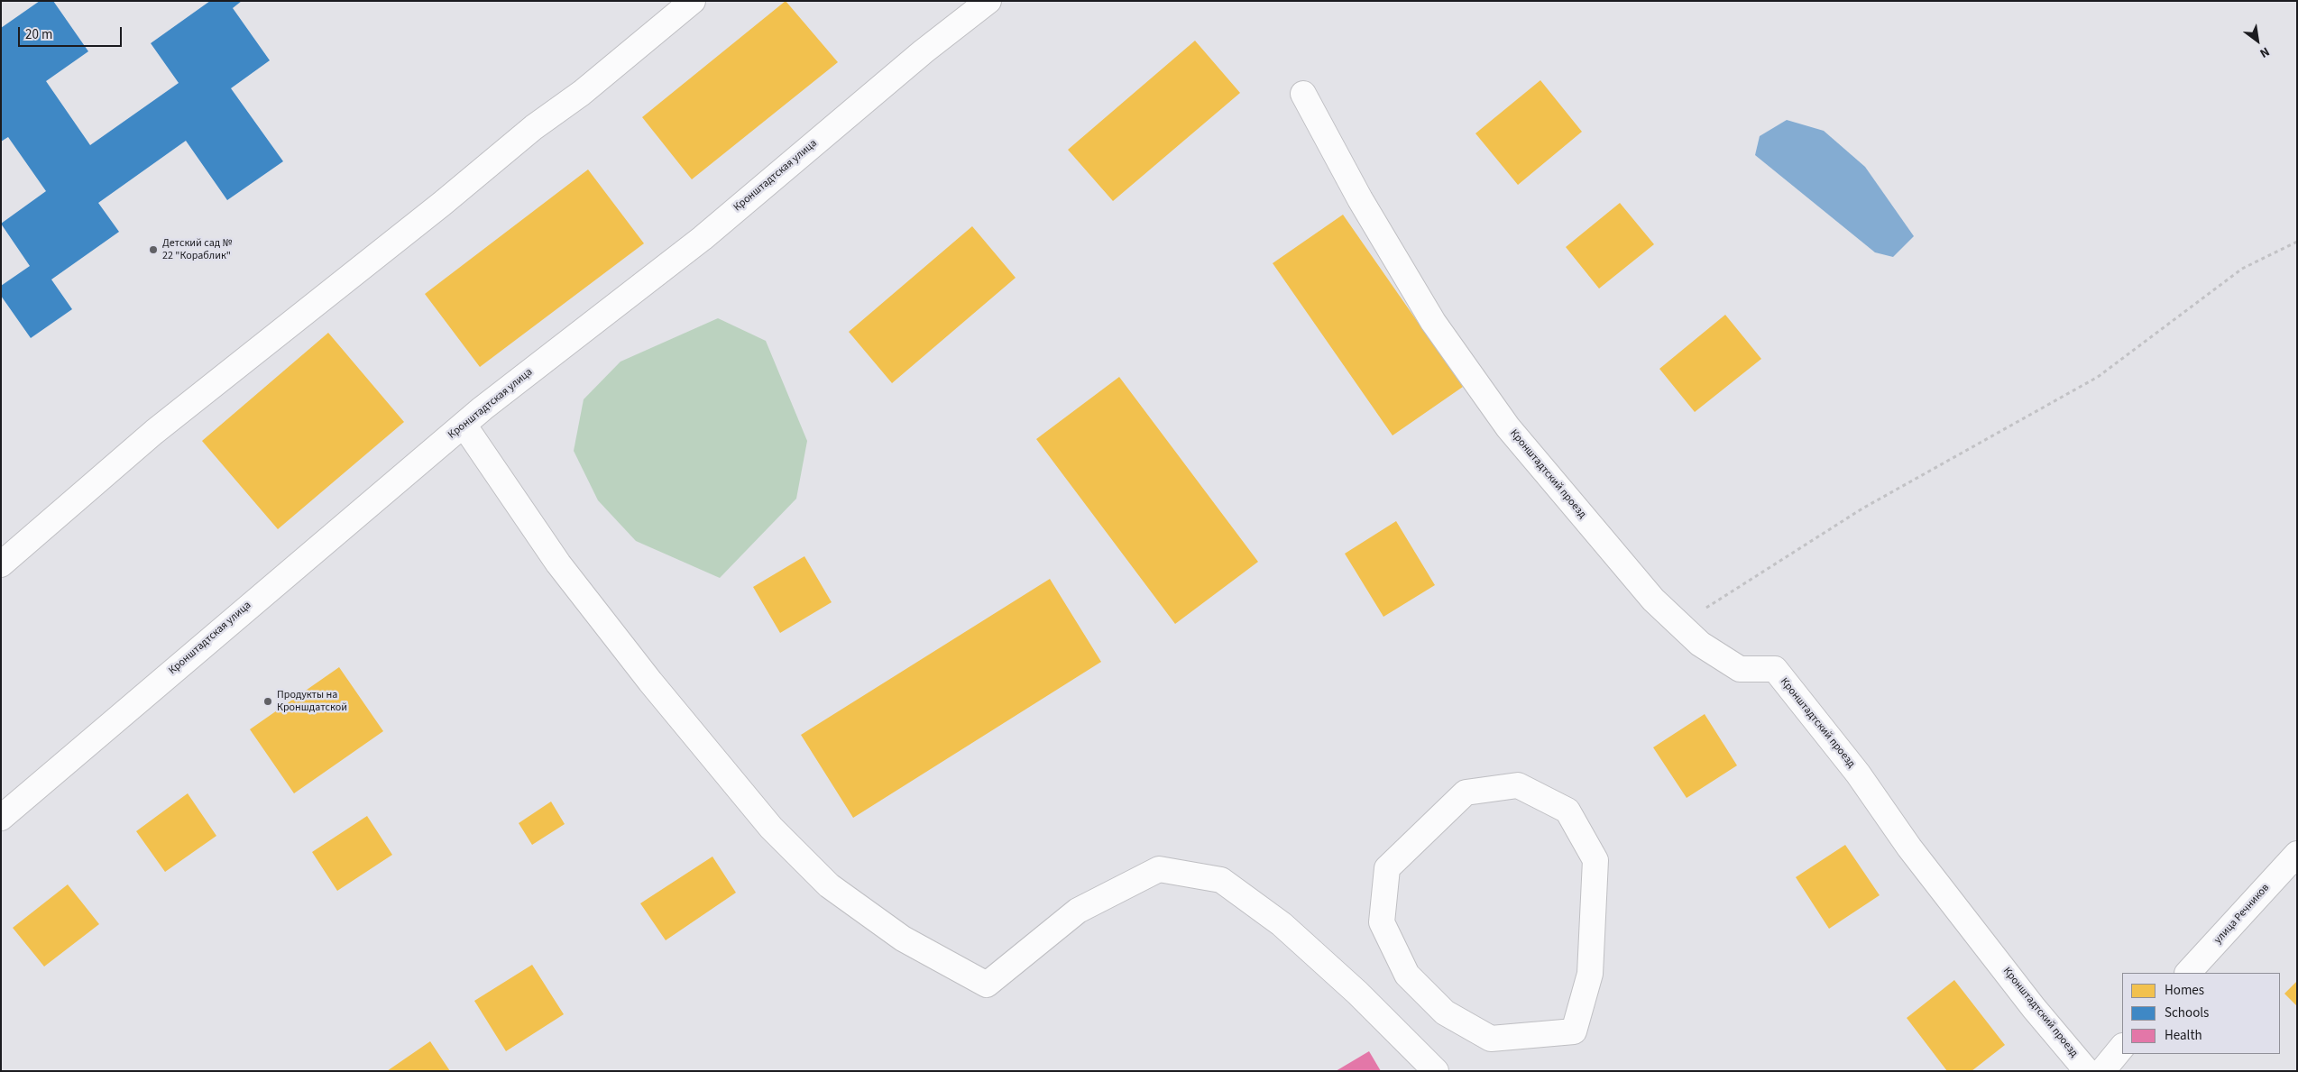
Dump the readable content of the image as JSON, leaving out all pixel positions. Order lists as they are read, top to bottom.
{
  "streets": {
    "street": ["Кронштадтская улица", "Кронштадтский проезд", "улица Речников"]
  },
  "places": ["Детский сад № 22 \"Кораблик\"", "Продукты на Кроншдатской"],
  "legend": ["Homes", "Schools", "Health"],
  "scale_bar": "20 m",
  "north": "bottom right"
}
